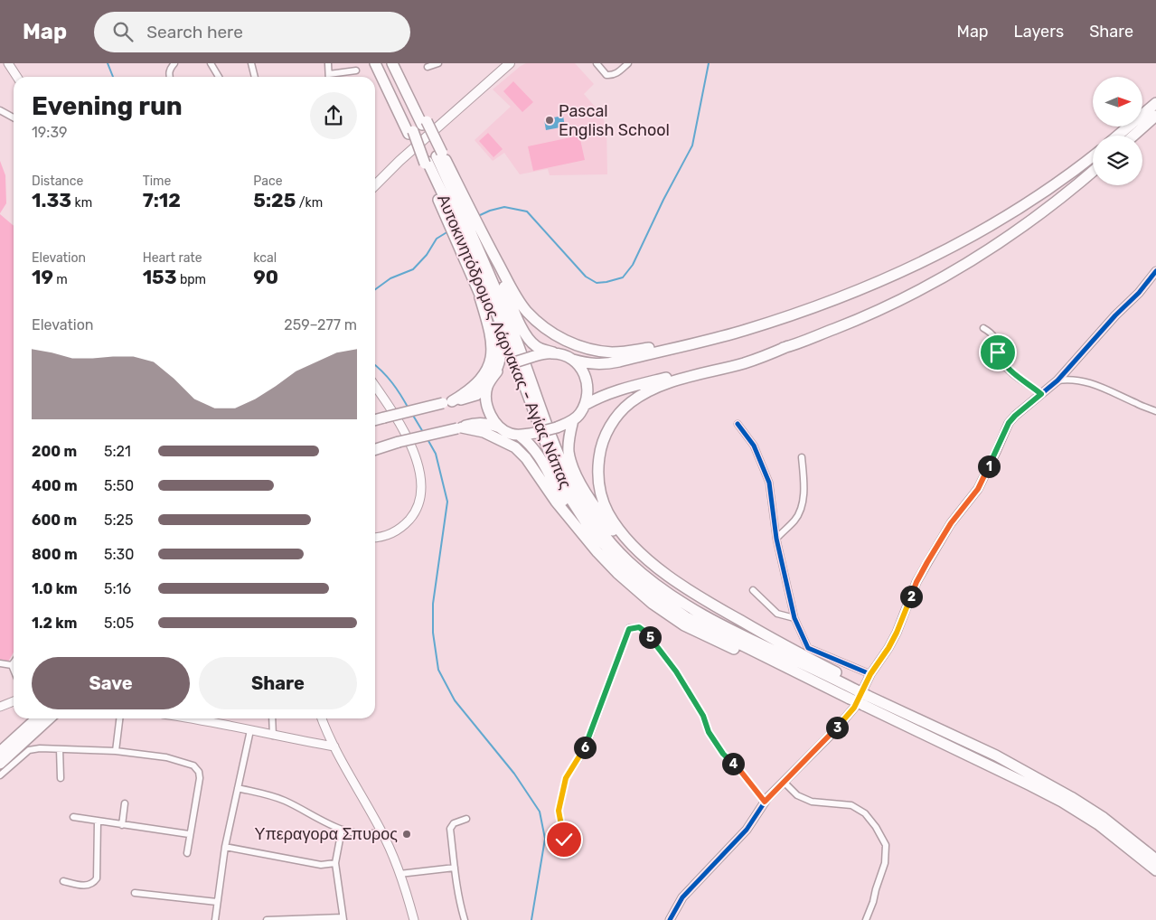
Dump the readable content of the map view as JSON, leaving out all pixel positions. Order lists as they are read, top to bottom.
{
  "streets": {
    "highway": ["Αυτοκινητόδρομος Λάρνακας - Αγίας Νάπας"]
  },
  "places": ["Pascal English School", "Υπεραγορα Σπυρος"],
  "north": "right",
  "page": {
    "header": "Map",
    "search": "Search here",
    "nav": ["Map", "Layers", "Share"],
    "heading": ["Evening run", "19:39"],
    "stats": [
      ["Distance", "1.33 km"],
      ["Time", "7:12"],
      ["Pace", "5:25 /km"],
      ["Elevation", "19 m"],
      ["Heart rate", "153 bpm"],
      ["kcal", "90"]
    ],
    "chart": ["Elevation", "259–277 m"],
    "list": [
      {
        "name": "200 m",
        "note": "5:21"
      },
      {
        "name": "400 m",
        "note": "5:50"
      },
      {
        "name": "600 m",
        "note": "5:25"
      },
      {
        "name": "800 m",
        "note": "5:30"
      },
      {
        "name": "1.0 km",
        "note": "5:16"
      },
      {
        "name": "1.2 km",
        "note": "5:05"
      }
    ],
    "pins": [
      "1",
      "2",
      "5",
      "3",
      "6",
      "4"
    ],
    "buttons": ["Save", "Share"]
  }
}
